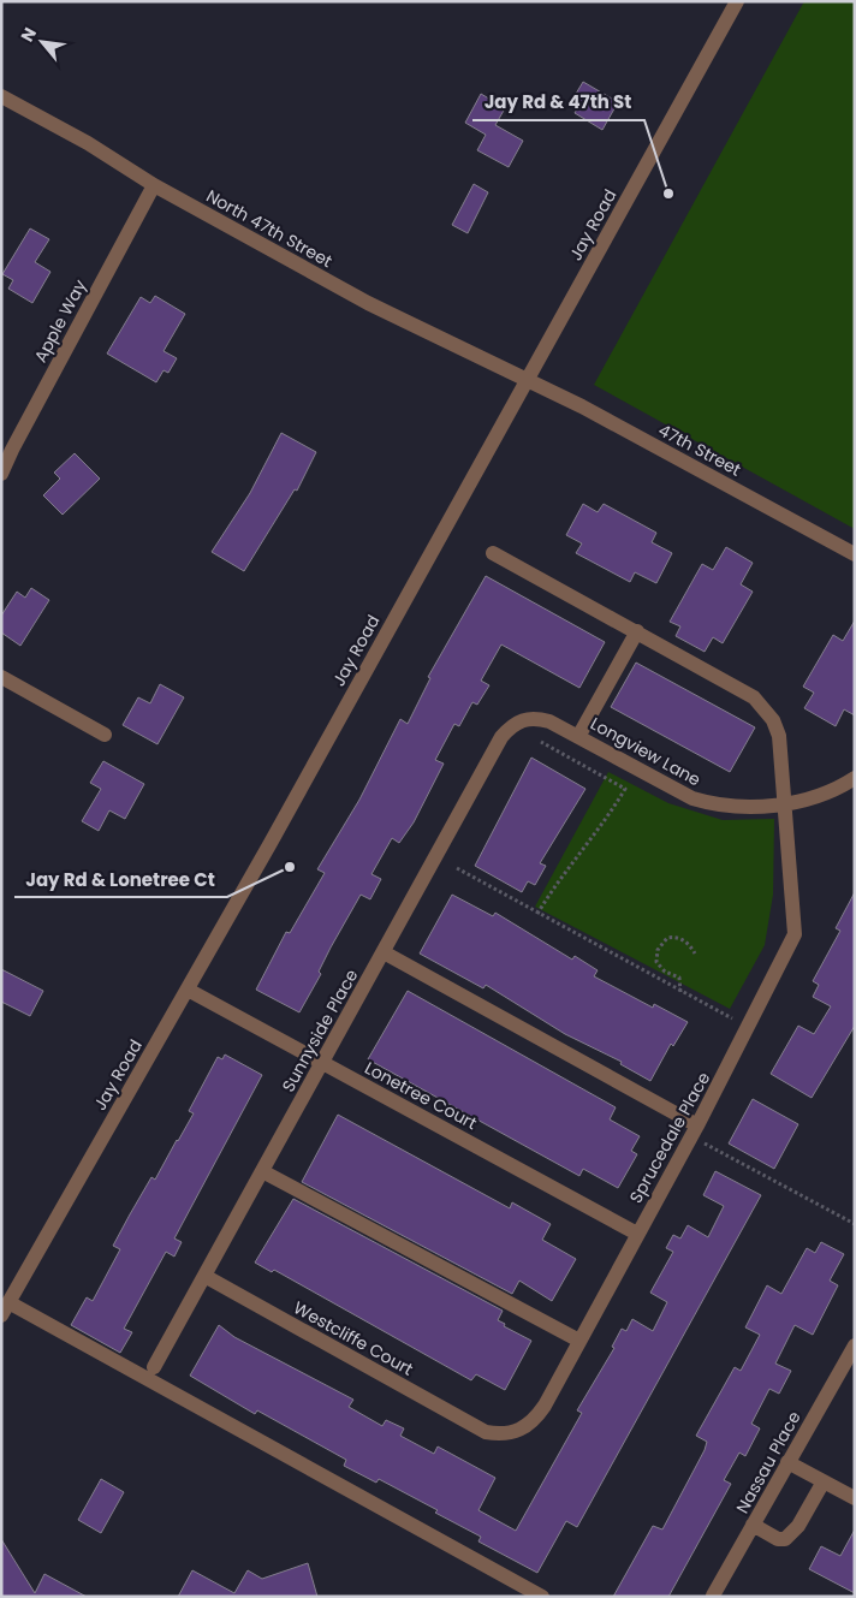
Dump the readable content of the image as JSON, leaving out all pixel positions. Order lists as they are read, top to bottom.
{
  "streets": {
    "street": [
      "Jay Road",
      "North 47th Street",
      "Apple Way",
      "47th Street",
      "Longview Lane",
      "Sunnyside Place",
      "Lonetree Court",
      "Sprucedale Place",
      "Westcliffe Court",
      "Nassau Place"
    ]
  },
  "crossings": [
    ["Jay Road", "North 47th Street"],
    ["Jay Road", "47th Street"],
    ["Jay Road", "Lonetree Court"],
    ["North 47th Street", "Apple Way"],
    ["North 47th Street", "47th Street"],
    ["Longview Lane", "Sunnyside Place"],
    ["Longview Lane", "Sprucedale Place"],
    ["Sunnyside Place", "Lonetree Court"],
    ["Sunnyside Place", "Westcliffe Court"],
    ["Lonetree Court", "Sprucedale Place"],
    ["Sprucedale Place", "Westcliffe Court"]
  ],
  "places": ["Jay Rd & 47th St", "Jay Rd & Lonetree Ct"],
  "north": "top left"
}
